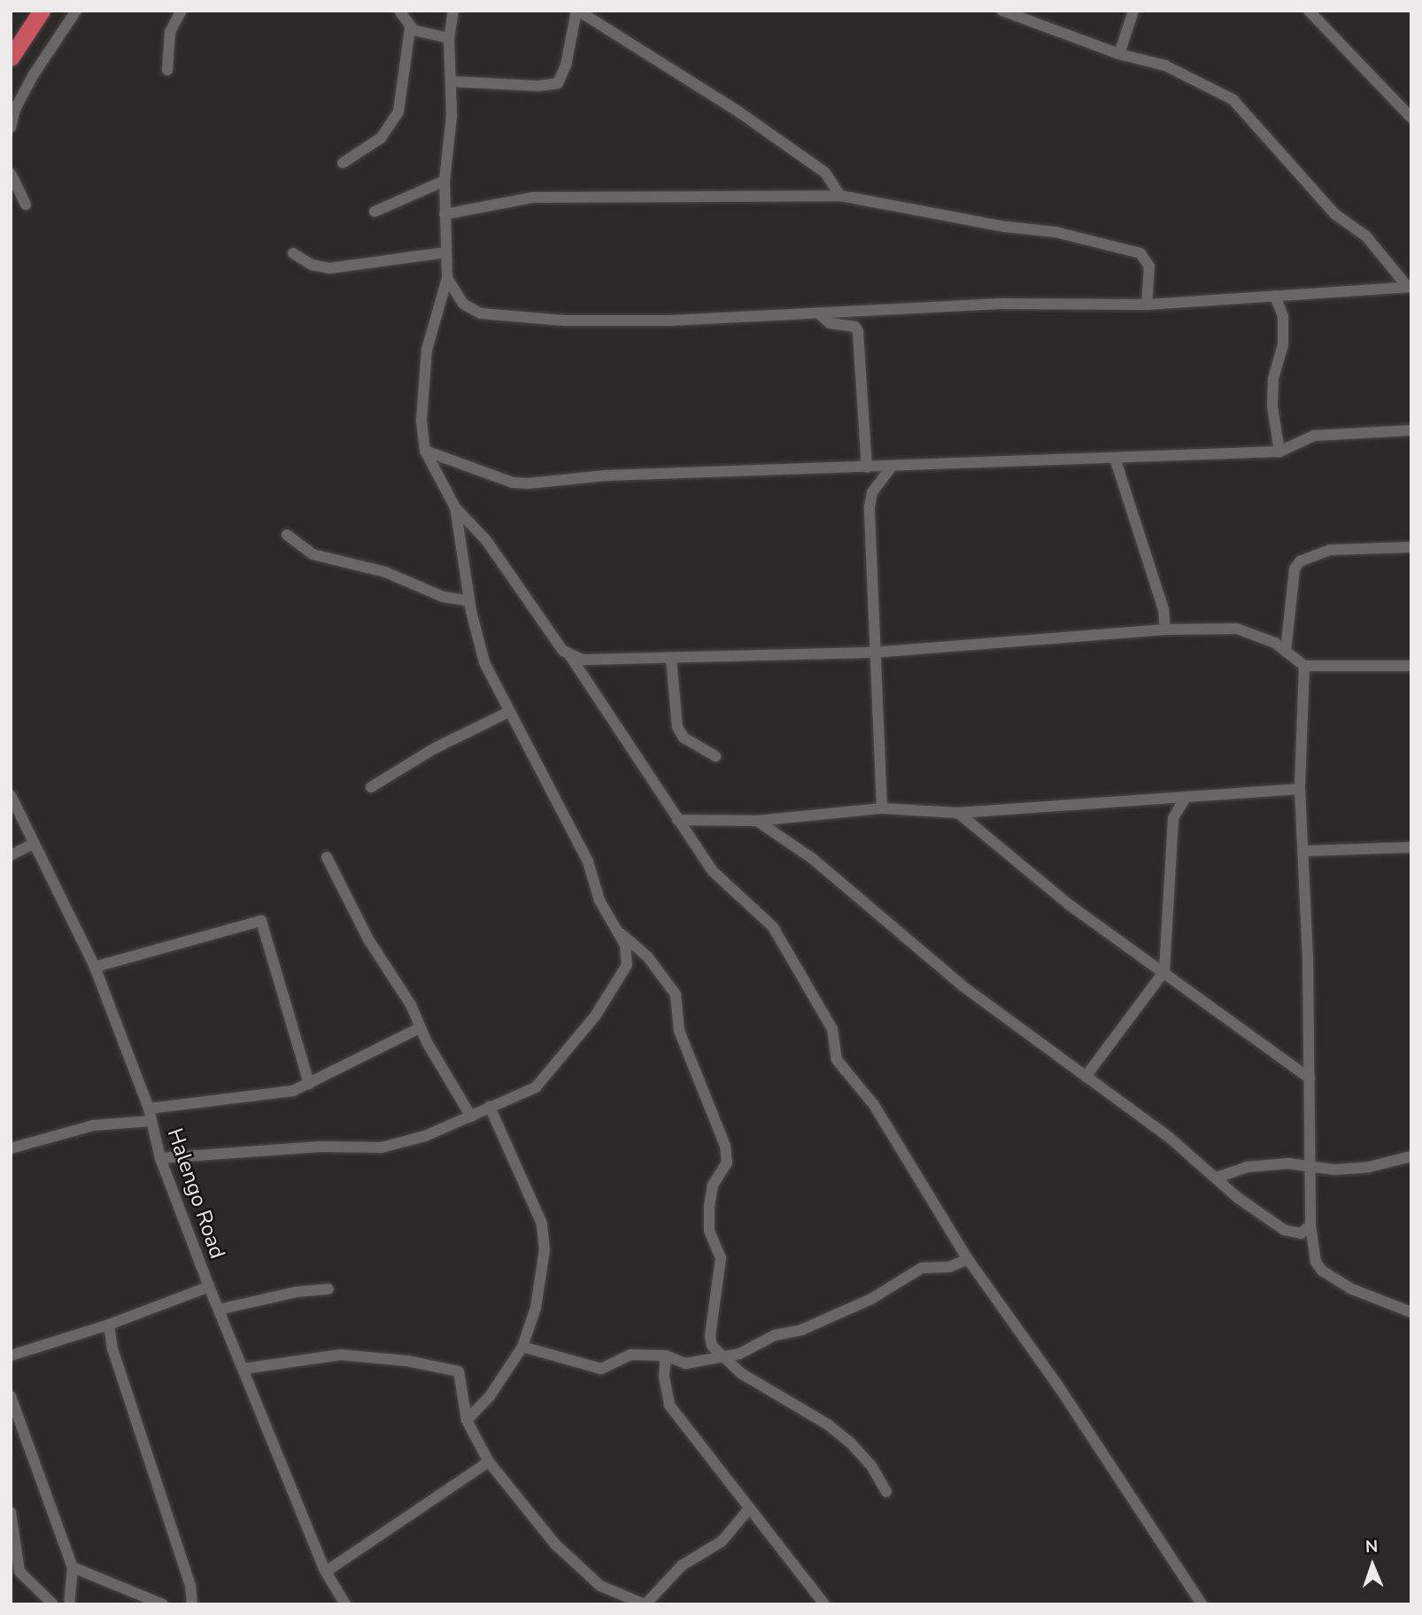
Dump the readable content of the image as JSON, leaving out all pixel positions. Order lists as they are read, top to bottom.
{
  "streets": {
    "street": ["Halengo Road"]
  },
  "north": "top"
}
